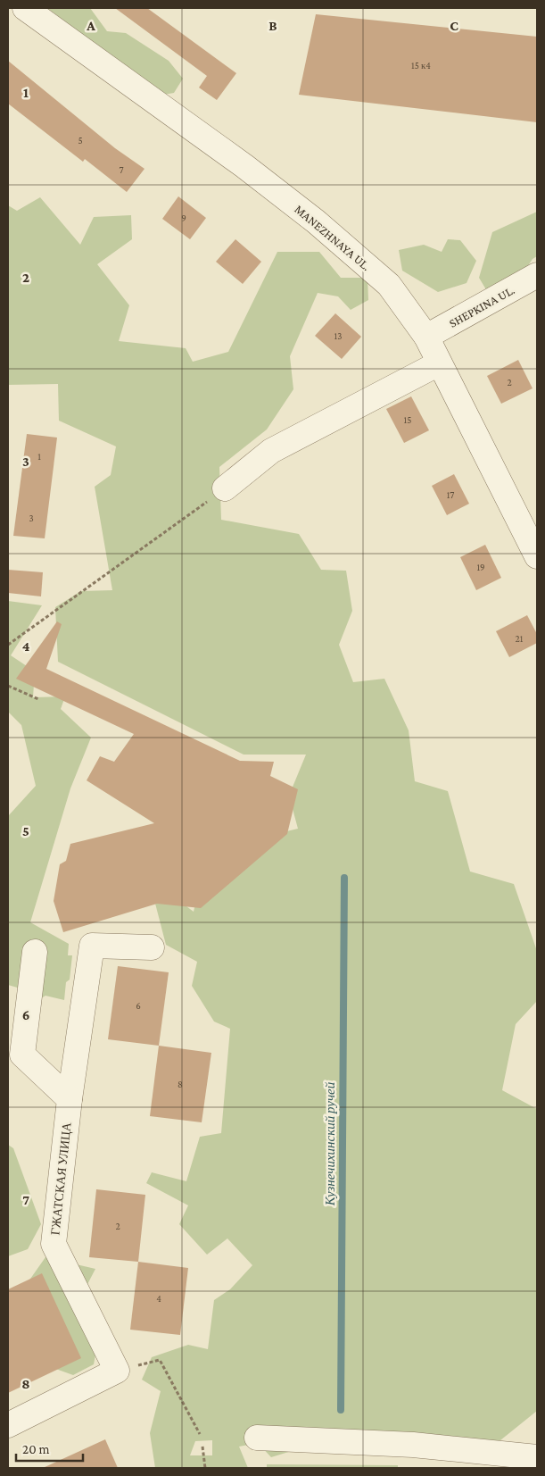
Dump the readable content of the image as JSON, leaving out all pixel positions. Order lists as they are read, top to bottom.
{
  "streets": {
    "street": ["MANEZHNAYA UL.", "SHEPKINA UL.", "ГЖАТСКАЯ УЛИЦА"]
  },
  "crossings": [
    ["MANEZHNAYA UL.", "SHEPKINA UL."]
  ],
  "water": ["Кузнечихинский ручей"],
  "house_numbers": [
    "15 к4",
    "5",
    "7",
    "9",
    "13",
    "2",
    "15",
    "1",
    "17",
    "3",
    "19",
    "21",
    "6",
    "8",
    "2",
    "4"
  ],
  "scale_bar": "20 m",
  "grid": {
    "columns": ["A", "B", "C"],
    "rows": [
      "1",
      "2",
      "3",
      "4",
      "5",
      "6",
      "7",
      "8"
    ]
  }
}
